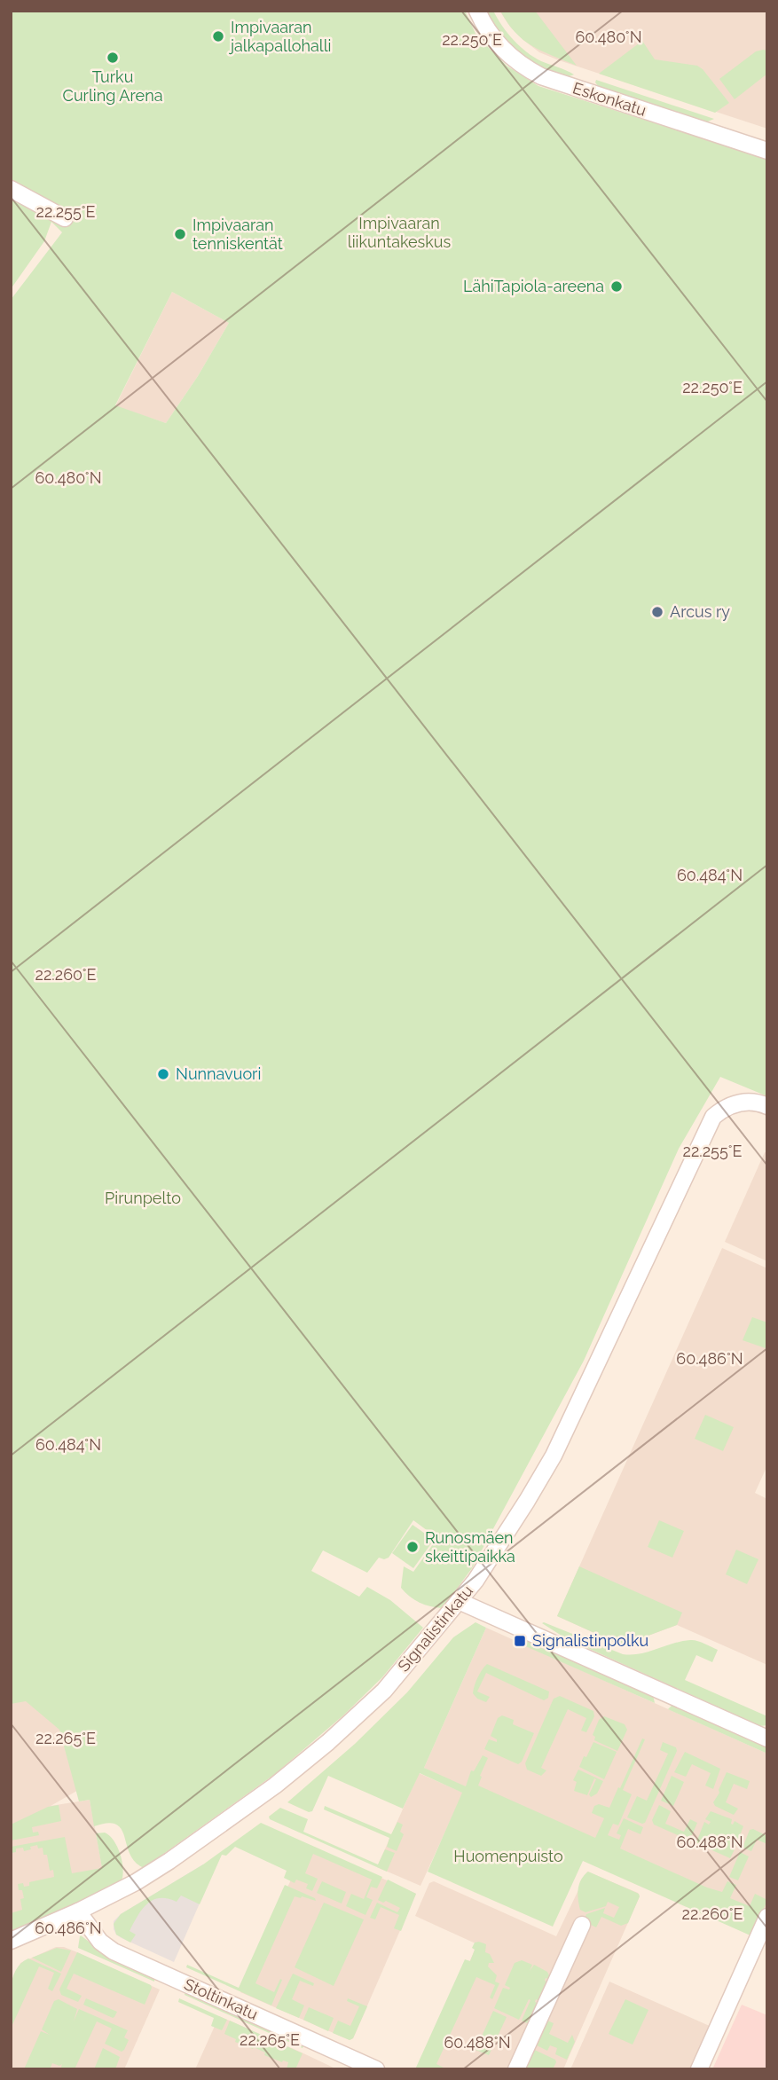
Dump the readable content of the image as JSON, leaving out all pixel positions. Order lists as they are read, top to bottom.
{
  "streets": {
    "street": ["Eskonkatu", "Signalistinkatu", "Stoltinkatu"]
  },
  "crossings": [
    ["Signalistinkatu", "Stoltinkatu"]
  ],
  "parks": ["Impivaaran liikuntakeskus", "Pirunpelto", "Huomenpuisto"],
  "places": {
    "other": [
      "Impivaaran jalkapallohalli",
      "Turku Curling Arena",
      "Impivaaran tenniskentät",
      "LähiTapiola-areena",
      "Arcus ry",
      "Nunnavuori",
      "Runosmäen skeittipaikka"
    ],
    "transit": ["Signalistinpolku"]
  },
  "coordinates": [
    "60.480°N",
    "22.250°E",
    "22.255°E",
    "60.484°N",
    "22.260°E",
    "60.486°N",
    "22.265°E",
    "60.488°N"
  ]
}
